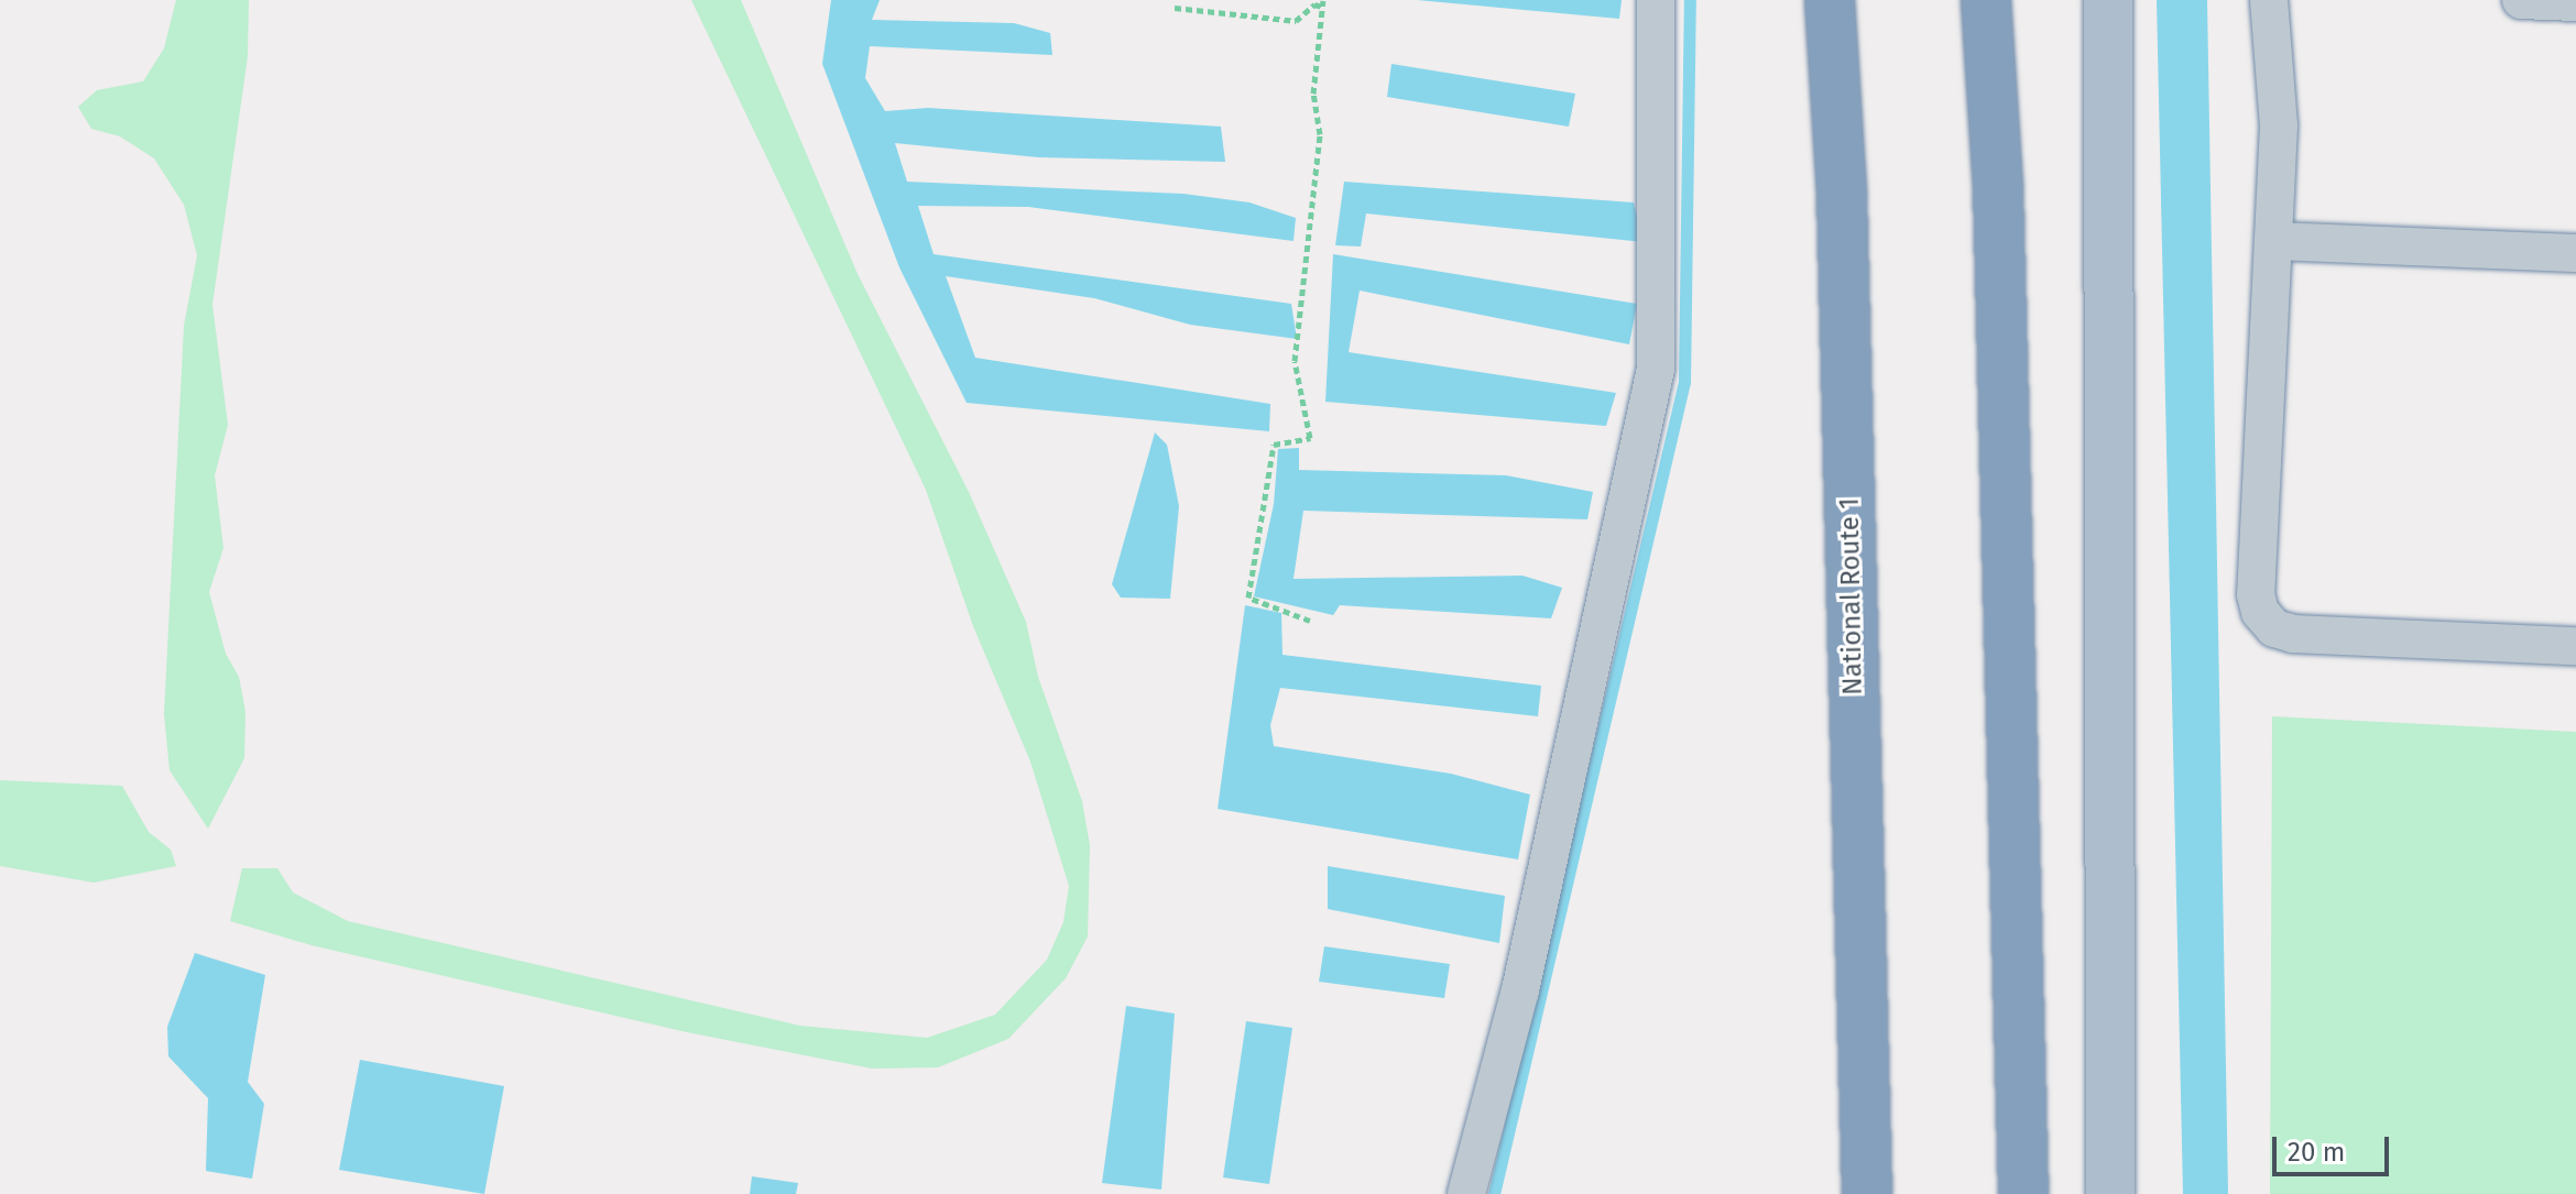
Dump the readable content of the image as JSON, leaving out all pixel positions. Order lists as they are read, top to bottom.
{
  "streets": {
    "highway": ["National Route 1"]
  },
  "scale_bar": "20 m"
}
